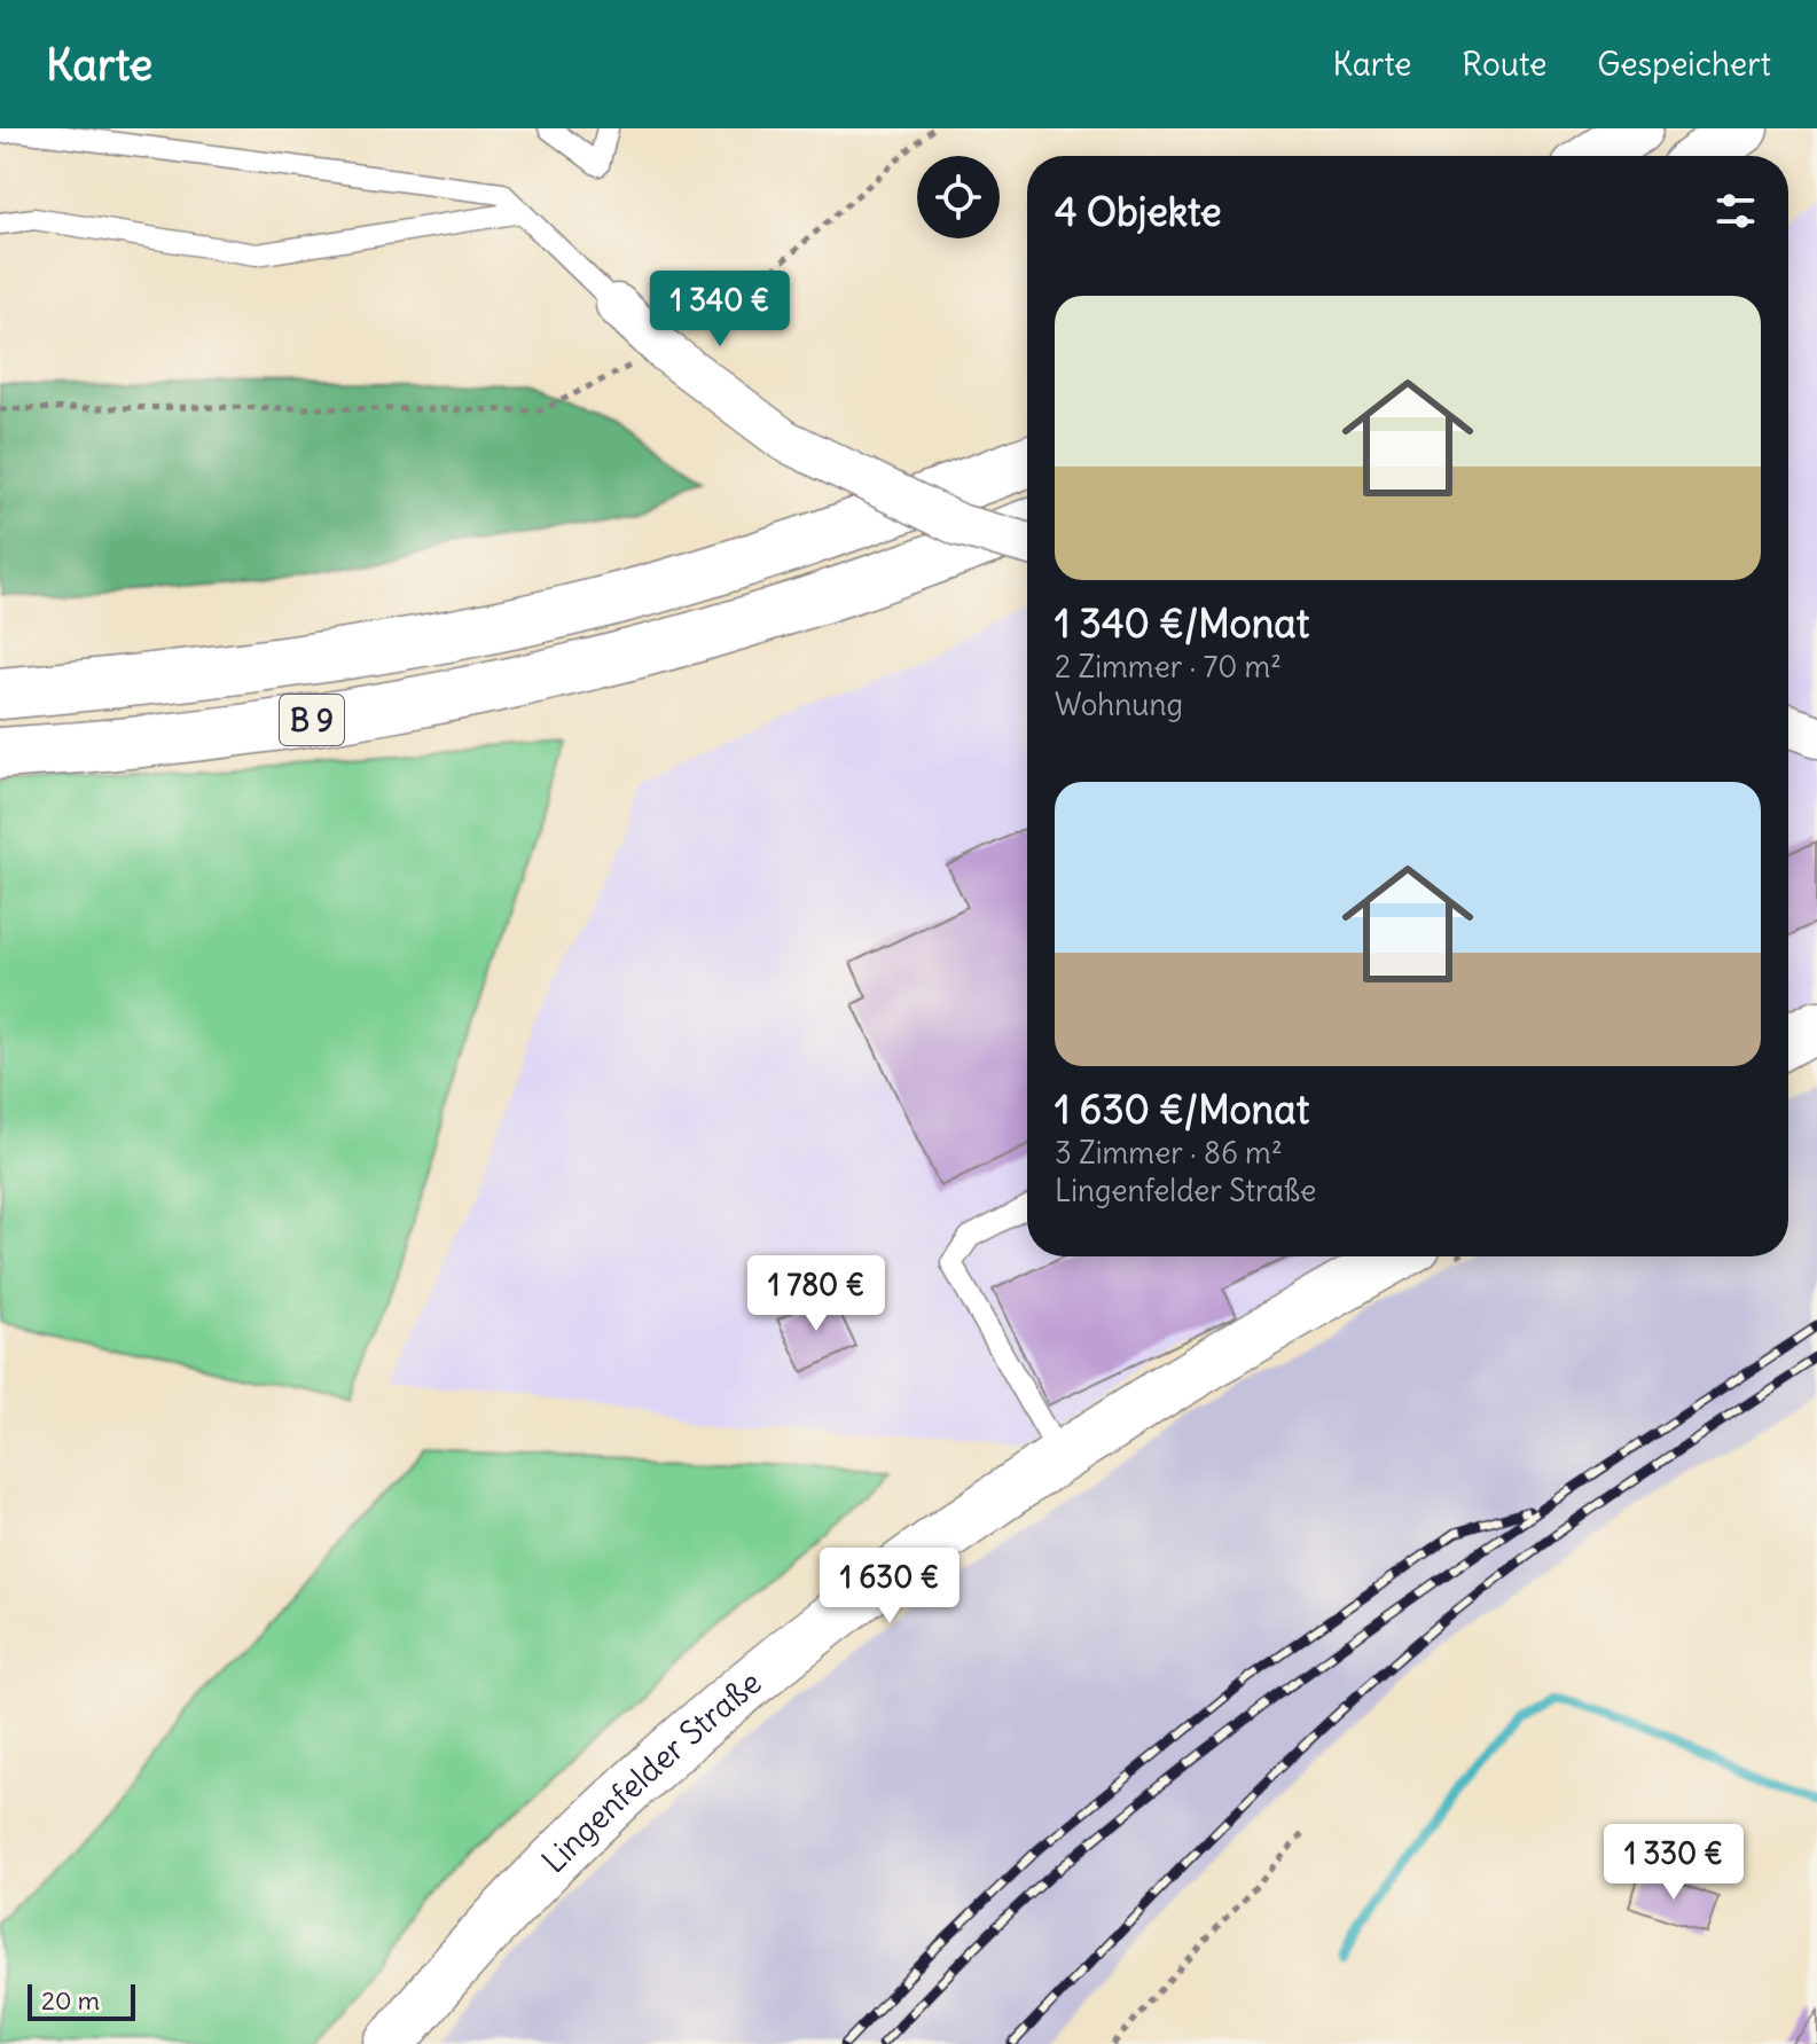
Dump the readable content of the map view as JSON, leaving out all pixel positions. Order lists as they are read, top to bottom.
{
  "streets": {
    "main road": ["B 9", "Lingenfelder Straße"]
  },
  "scale_bar": "20 m",
  "page": {
    "header": "Karte",
    "nav": ["Karte", "Route", "Gespeichert"],
    "heading": "4 Objekte",
    "list": [
      {
        "name": "1 340 €/Monat",
        "note": "2 Zimmer · 70 m² · Wohnung"
      },
      {
        "name": "1 630 €/Monat",
        "note": "3 Zimmer · 86 m² · Lingenfelder Straße"
      }
    ],
    "price": [
      "1 340 €",
      "1 780 €",
      "1 630 €",
      "1 330 €"
    ],
    "scale": "20 m"
  }
}
